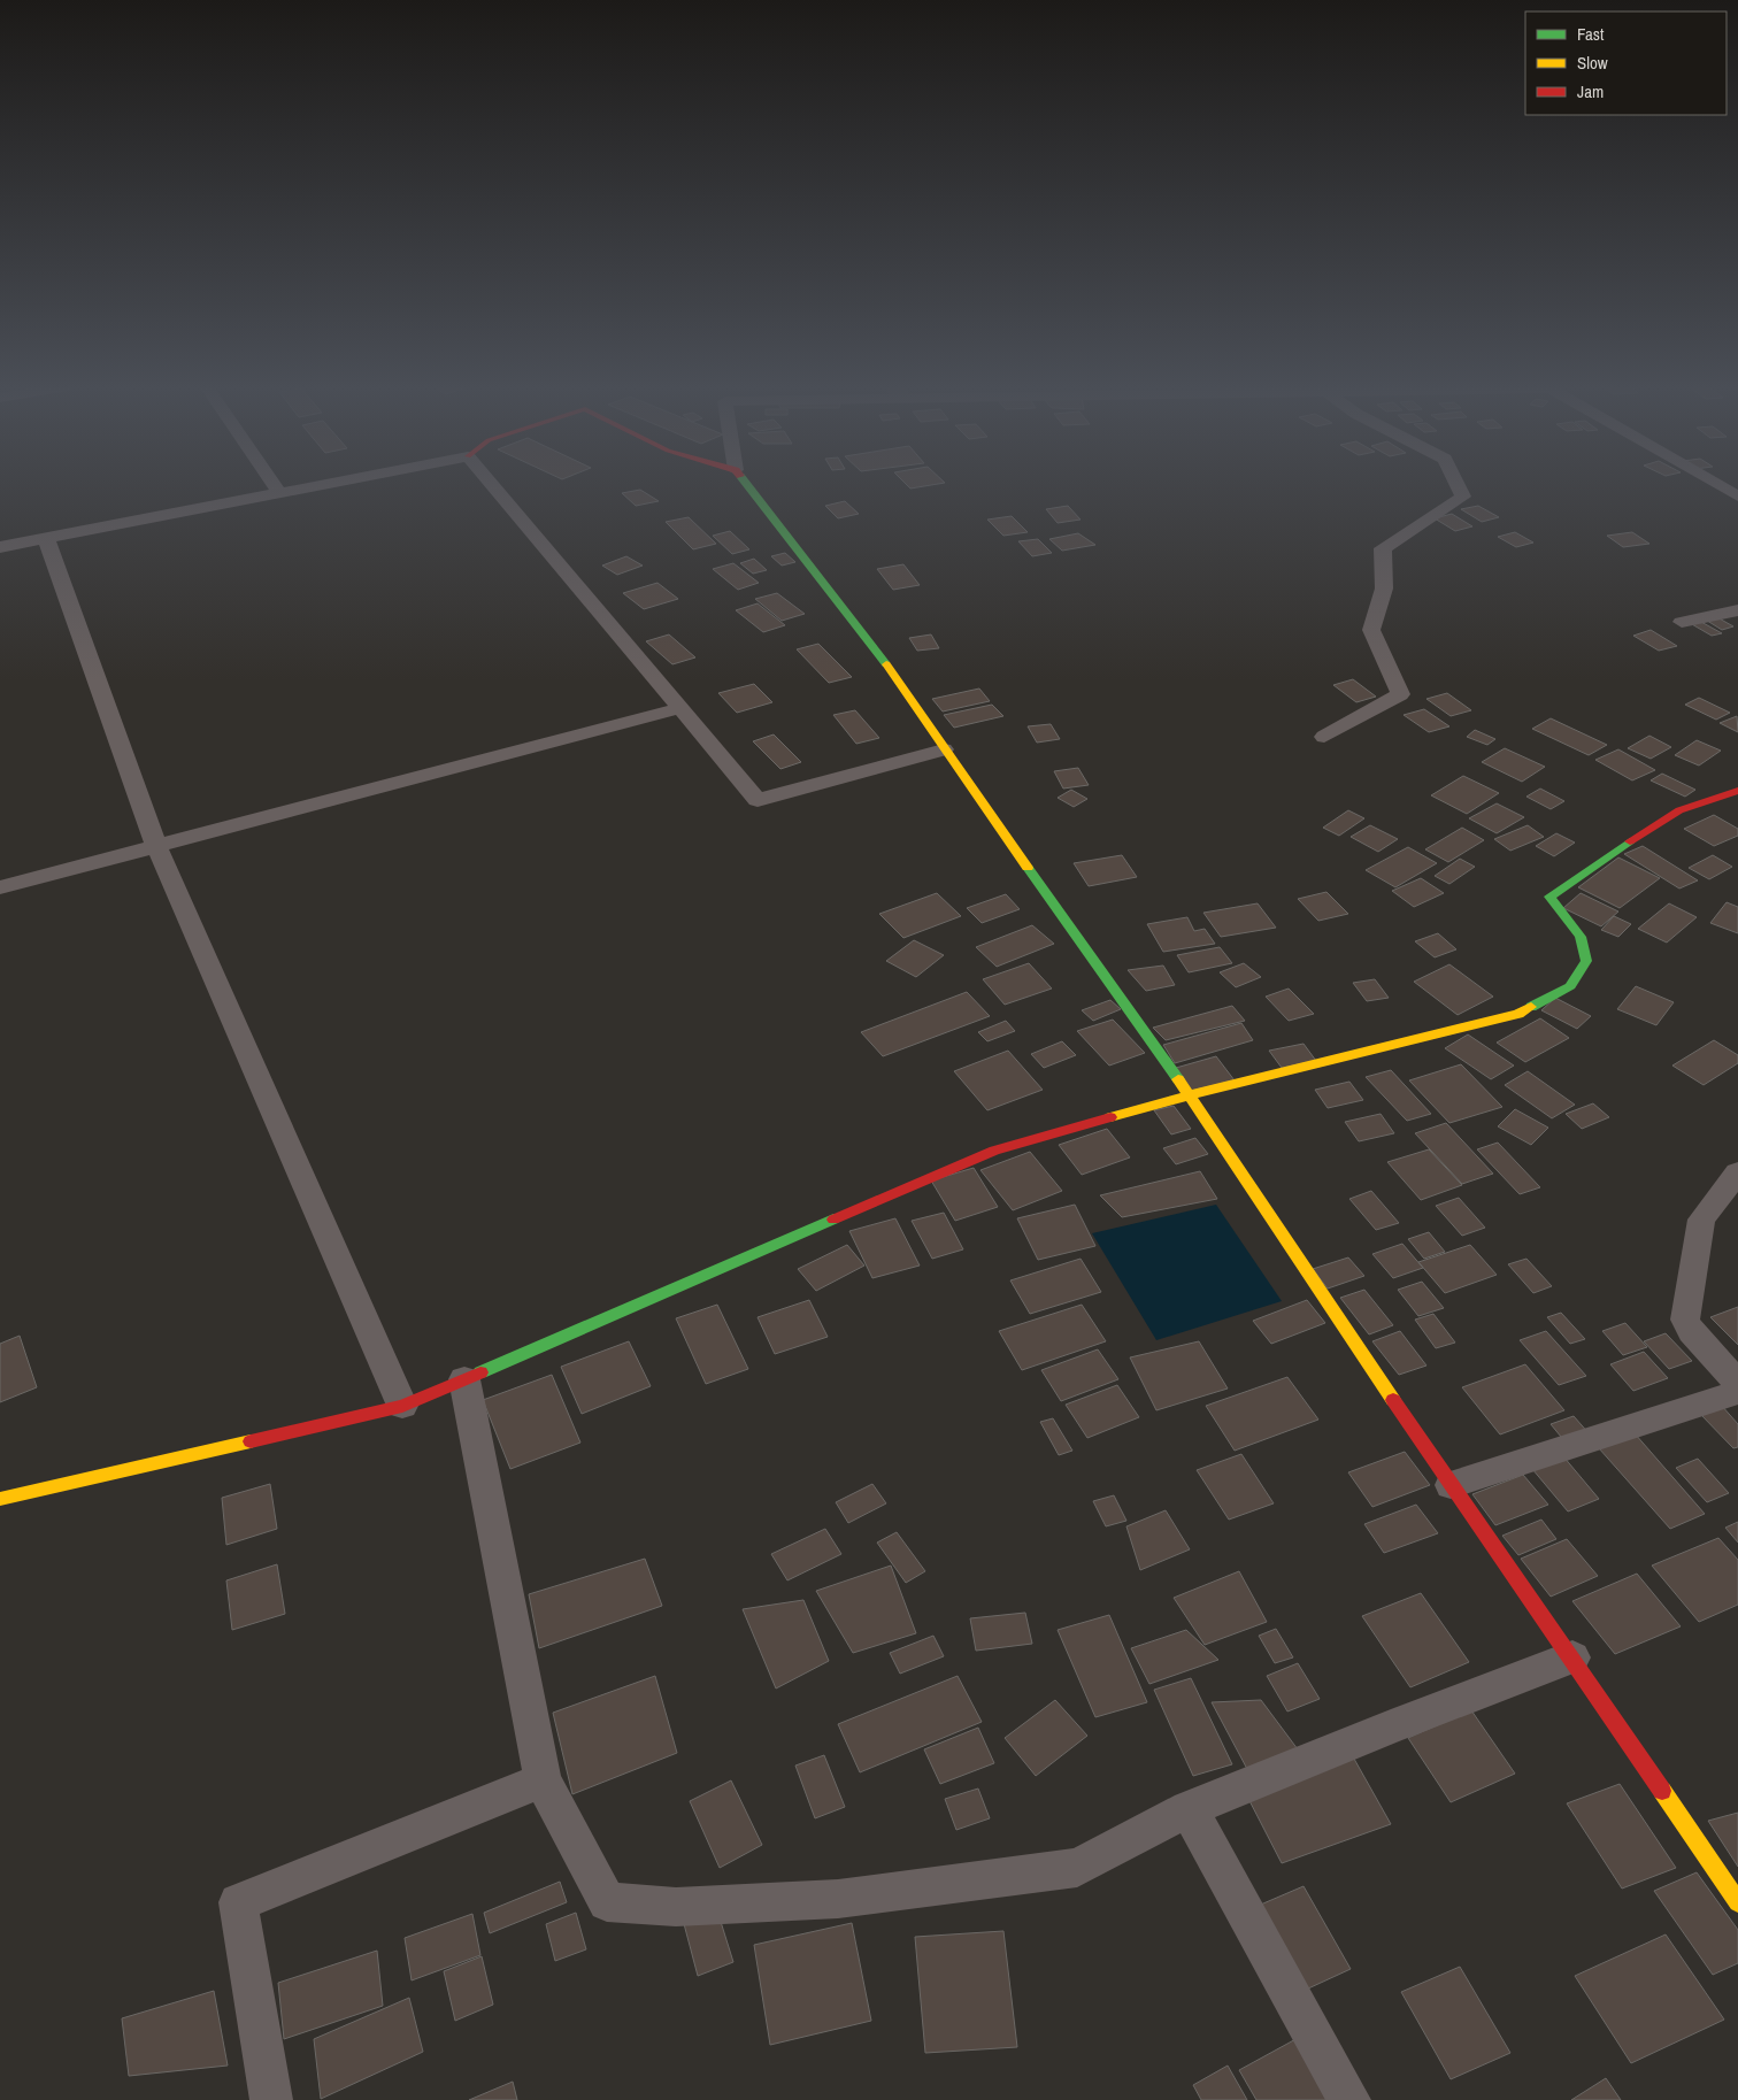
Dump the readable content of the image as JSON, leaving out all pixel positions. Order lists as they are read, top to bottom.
{
  "legend": ["Fast", "Slow", "Jam"]
}
